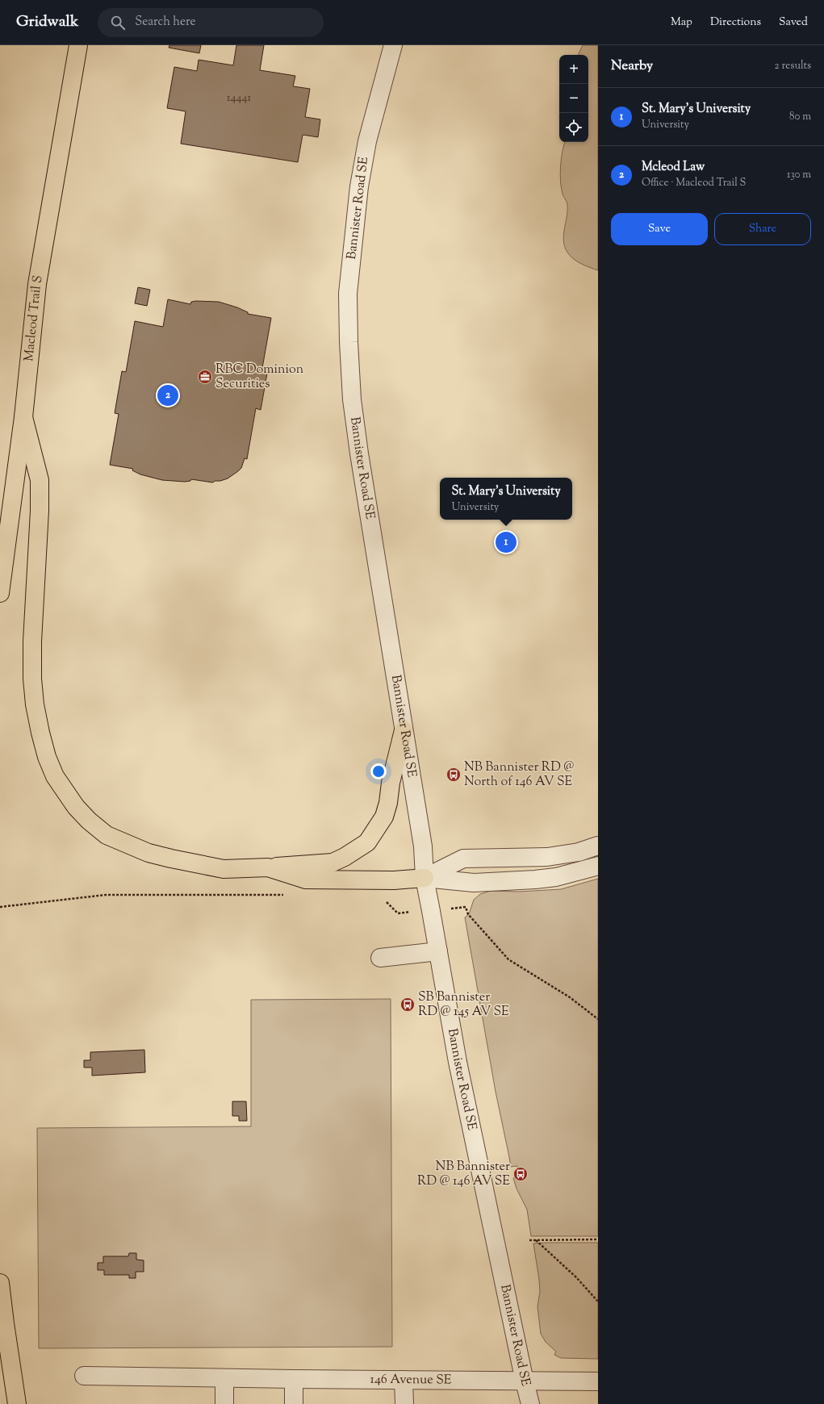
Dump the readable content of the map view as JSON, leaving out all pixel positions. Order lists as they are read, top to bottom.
{
  "streets": {
    "highway": ["Macleod Trail S"],
    "street": ["Bannister Road SE", "146 Avenue SE"]
  },
  "crossings": [
    ["Bannister Road SE", "146 Avenue SE"]
  ],
  "places": {
    "office": ["RBC Dominion Securities"],
    "bus stop": ["NB Bannister RD @ North of 146 AV SE", "SB Bannister RD @ 145 AV SE", "NB Bannister RD @ 146 AV SE"]
  },
  "house_numbers": ["14441"],
  "page": {
    "header": "Gridwalk",
    "search": "Search here",
    "nav": ["Map", "Directions", "Saved"],
    "heading": ["Nearby", "2 results"],
    "map_buttons": ["+", "−"],
    "list": [
      {
        "mark": "1",
        "name": "St. Mary's University",
        "note": "University",
        "value": "80 m"
      },
      {
        "mark": "2",
        "name": "Mcleod Law",
        "note": "Office · Macleod Trail S",
        "value": "130 m"
      }
    ],
    "buttons": ["Save", "Share"],
    "pins": ["2", "1"],
    "popup": ["St. Mary's University", "University"]
  }
}
